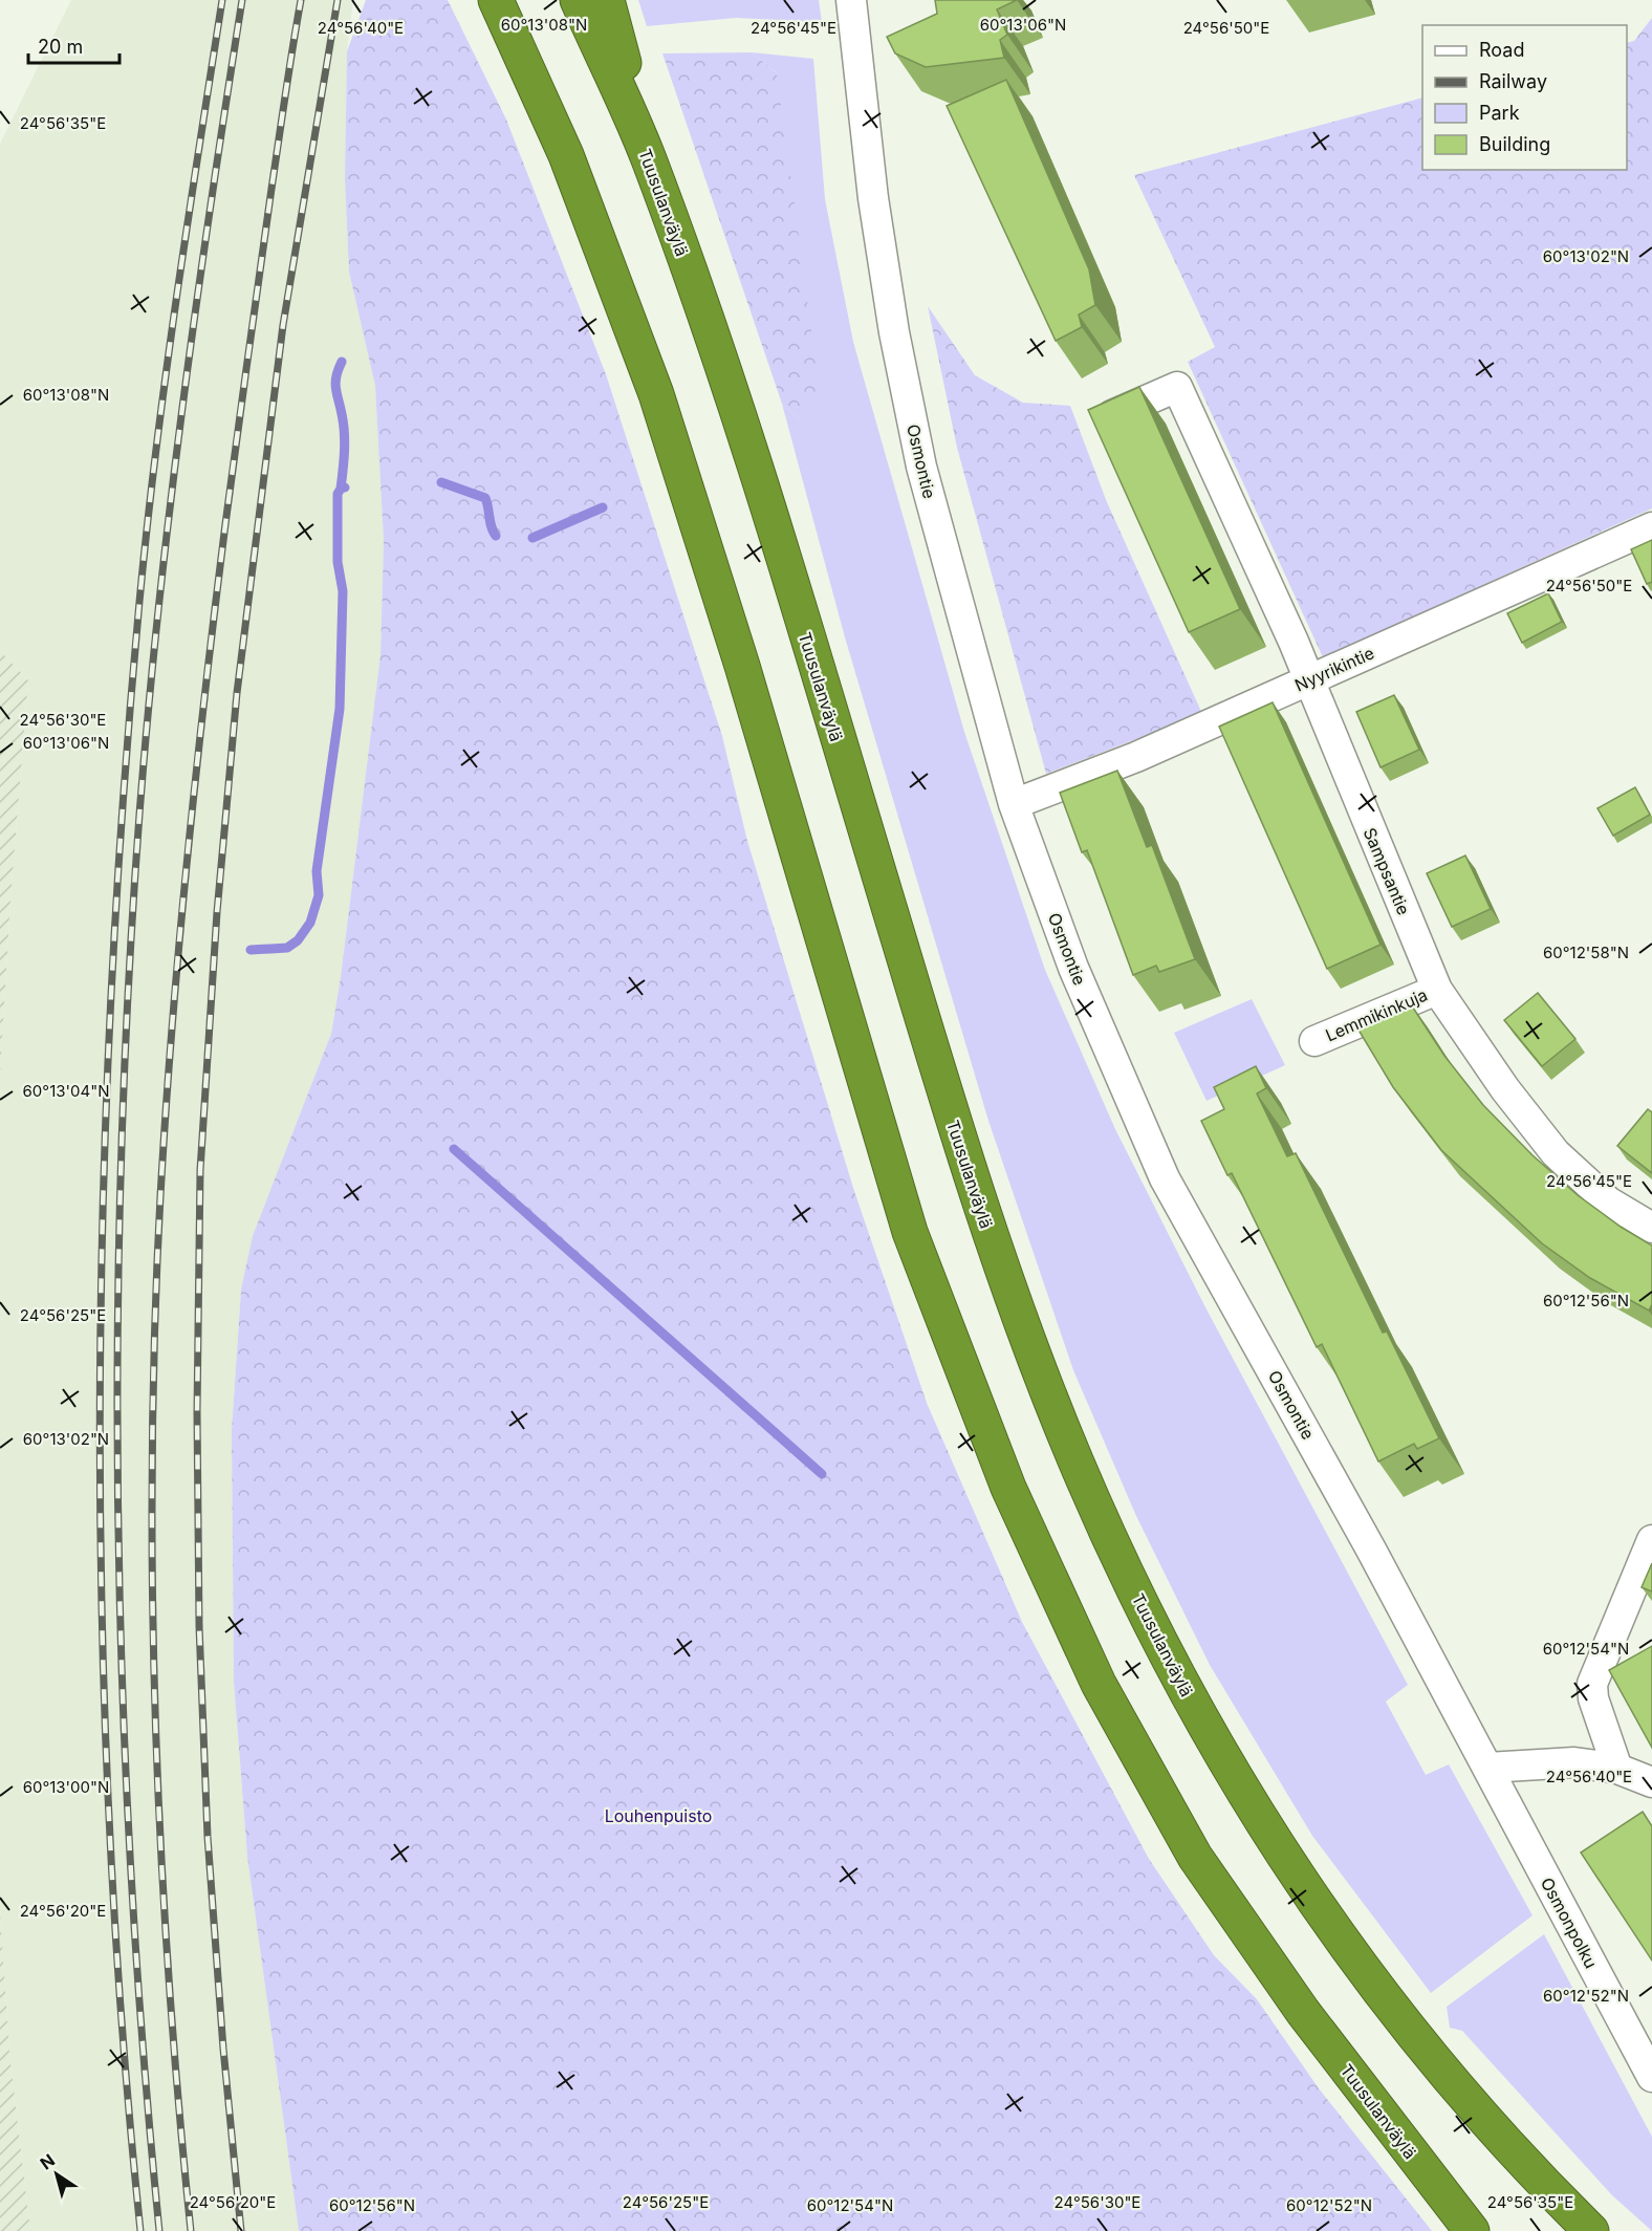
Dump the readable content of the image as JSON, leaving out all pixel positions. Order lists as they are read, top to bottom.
{
  "streets": {
    "highway": ["Tuusulanväylä"],
    "street": [
      "Osmontie",
      "Nyyrikintie",
      "Sampsantie",
      "Lemmikinkuja",
      "Osmonpolku"
    ]
  },
  "crossings": [
    ["Osmontie", "Nyyrikintie"],
    ["Osmontie", "Osmonpolku"],
    ["Nyyrikintie", "Sampsantie"],
    ["Sampsantie", "Lemmikinkuja"]
  ],
  "parks": ["Louhenpuisto"],
  "legend": [
    "Road",
    "Railway",
    "Park",
    "Building"
  ],
  "scale_bar": "20 m",
  "north": "top left",
  "coordinates": [
    "60°13'08\"N",
    "60°13'06\"N",
    "24°56'40\"E",
    "24°56'45\"E",
    "24°56'50\"E",
    "24°56'35\"E",
    "60°13'02\"N",
    "24°56'30\"E",
    "60°12'58\"N",
    "60°13'04\"N",
    "60°12'56\"N",
    "24°56'25\"E",
    "60°12'54\"N",
    "60°13'00\"N",
    "24°56'20\"E",
    "60°12'52\"N"
  ]
}
